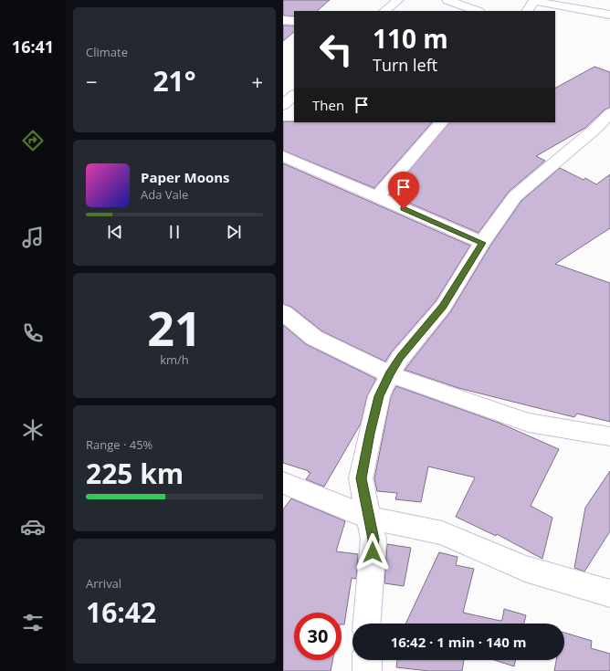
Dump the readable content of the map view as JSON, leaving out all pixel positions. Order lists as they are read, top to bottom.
{
  "page": {
    "tabs": "16:41",
    "tile": [
      "Climate",
      ["21", "km/h"],
      ["Range · 45%", "225 km"],
      ["Arrival", "16:42"]
    ],
    "turn": ["110 m", "Turn left"],
    "heat": ["−", "21°", "+"],
    "then": "Then",
    "song": ["Paper Moons", "Ada Vale"],
    "limit": "30",
    "trip": "16:42 · 1 min · 140 m"
  }
}
